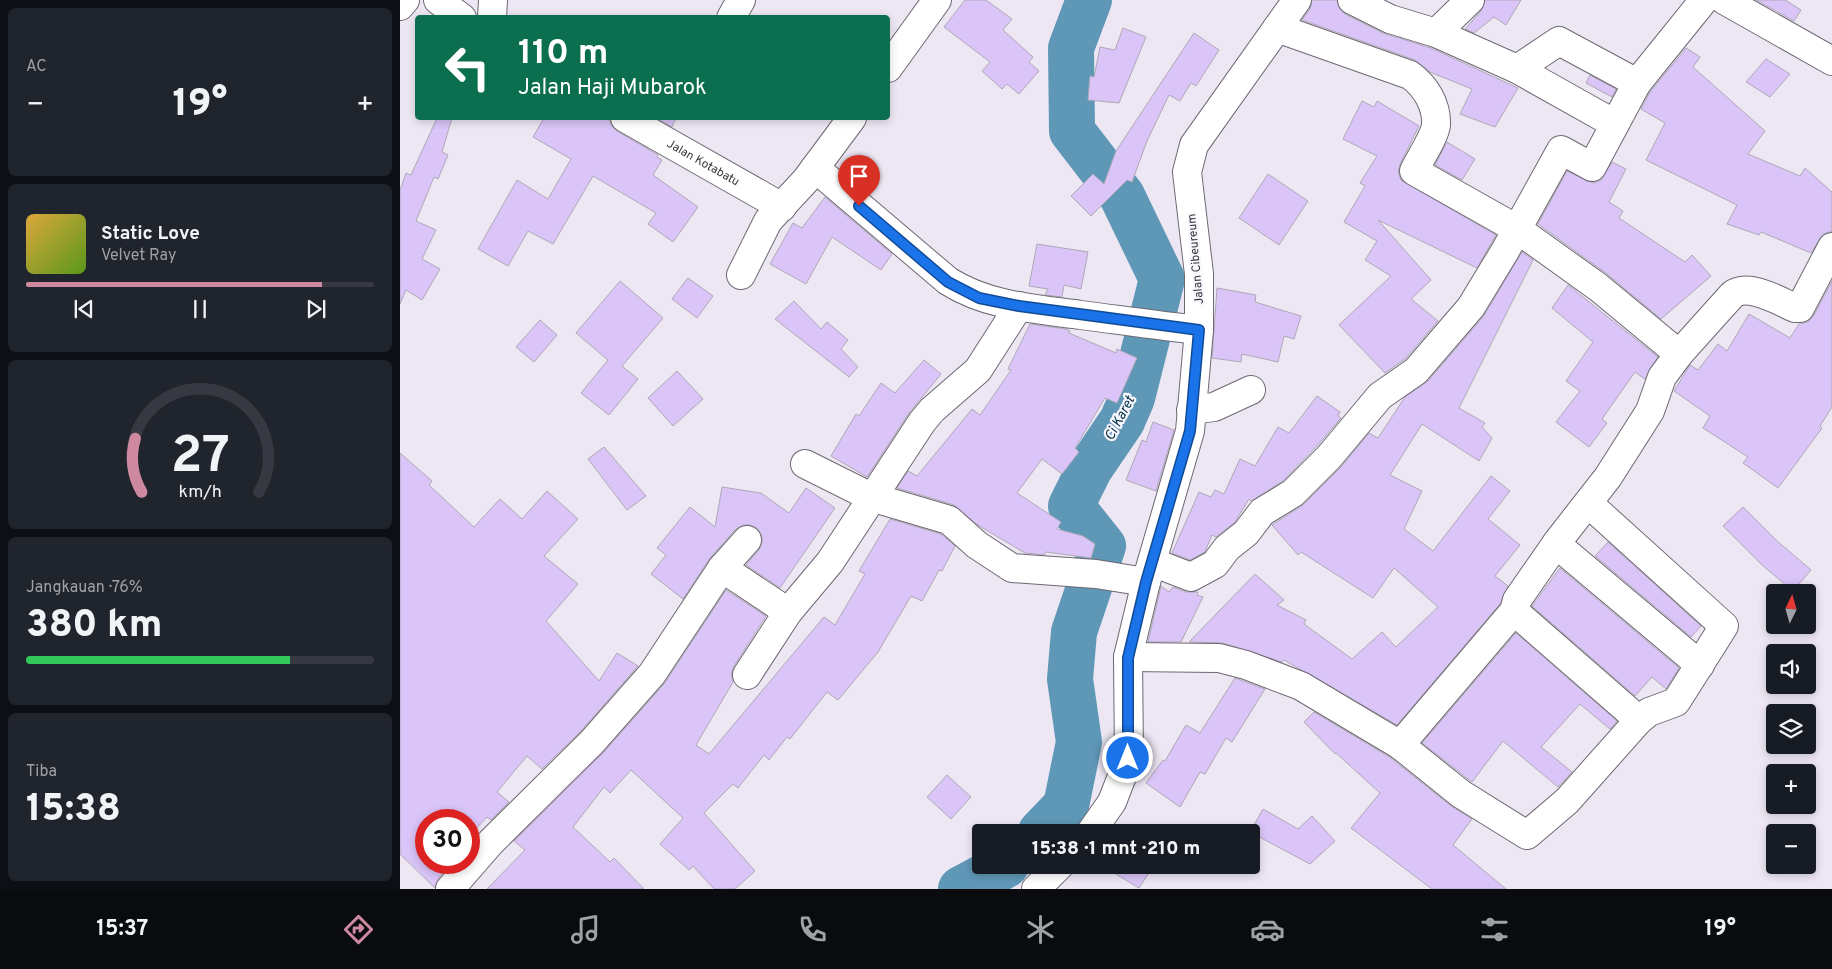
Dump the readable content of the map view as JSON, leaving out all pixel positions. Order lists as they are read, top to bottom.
{
  "streets": {
    "street": ["Jalan Kotabatu", "Jalan Cibeureum"]
  },
  "water": ["Ci Karet"],
  "north": "top",
  "page": {
    "tile": [
      "AC",
      ["Jangkauan · 76%", "380 km"],
      ["Tiba", "15:38"]
    ],
    "turn": ["110 m", "Jalan Haji Mubarok"],
    "heat": ["−", "19°", "+"],
    "song": ["Static Love", "Velvet Ray"],
    "map_buttons": ["+", "−"],
    "limit": "30",
    "trip": "15:38 · 1 mnt · 210 m",
    "tabs": ["15:37", "19°"],
    "gauge": ["27", "km/h"]
  }
}
